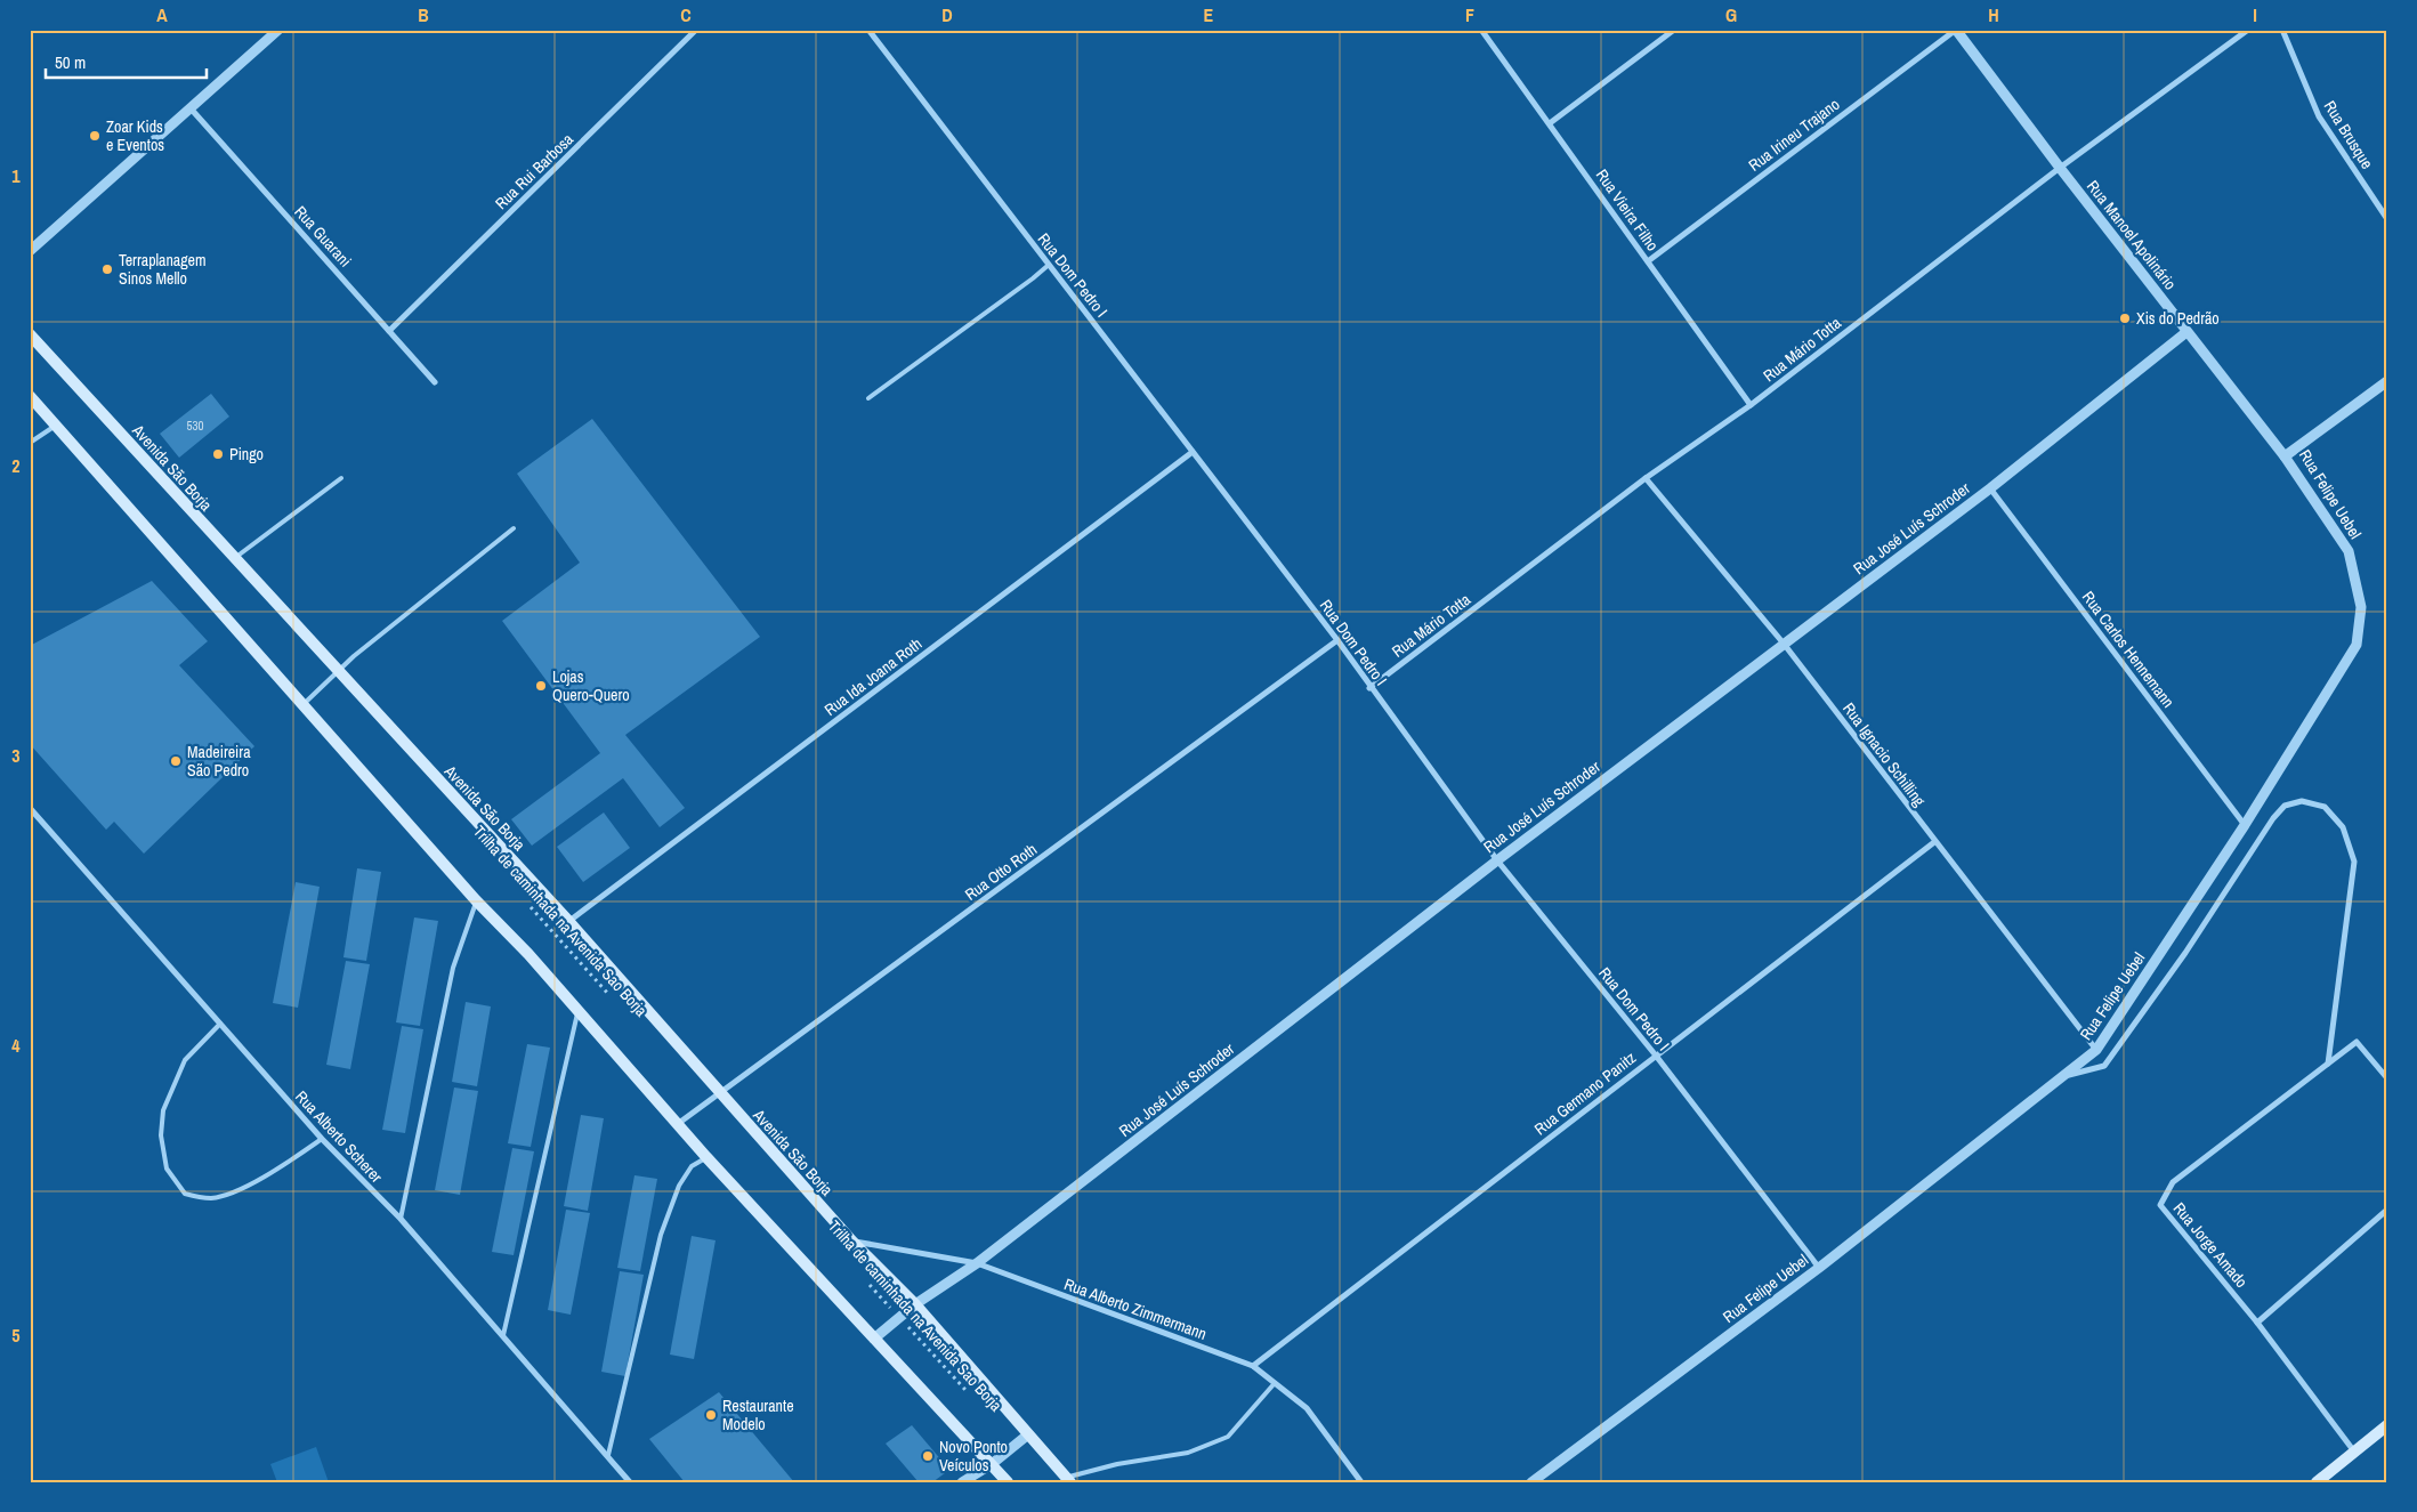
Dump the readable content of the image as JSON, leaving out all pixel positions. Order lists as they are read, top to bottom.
{
  "streets": {
    "main road": ["Avenida São Borja"],
    "street": [
      "Rua Irineu Trajano",
      "Rua Brusque",
      "Rua Rui Barbosa",
      "Rua Vieira Filho",
      "Rua Manoel Apolinário",
      "Rua Guarani",
      "Rua Dom Pedro I",
      "Rua Mário Totta",
      "Rua Felipe Uebel",
      "Rua José Luís Schroder",
      "Rua Carlos Hennemann",
      "Rua Ida Joana Roth",
      "Rua Ignacio Schilling",
      "Rua Otto Roth",
      "Rua Germano Panitz",
      "Rua Alberto Scherer",
      "Rua Jorge Amado",
      "Rua Alberto Zimmermann"
    ],
    "path": ["Trilha de caminhada na Avenida Sao Borja"]
  },
  "crossings": [
    ["Rua Irineu Trajano", "Rua Vieira Filho"],
    ["Rua Irineu Trajano", "Rua Manoel Apolinário"],
    ["Rua Rui Barbosa", "Rua Guarani"],
    ["Rua Vieira Filho", "Rua Mário Totta"],
    ["Rua Manoel Apolinário", "Rua Mário Totta"],
    ["Rua Manoel Apolinário", "Rua Felipe Uebel"],
    ["Rua Manoel Apolinário", "Rua José Luís Schroder"],
    ["Rua Dom Pedro I", "Rua Mário Totta"],
    ["Rua Dom Pedro I", "Rua Felipe Uebel"],
    ["Rua Dom Pedro I", "Rua José Luís Schroder"],
    ["Rua Dom Pedro I", "Rua Ida Joana Roth"],
    ["Rua Dom Pedro I", "Rua Otto Roth"],
    ["Rua Dom Pedro I", "Rua Germano Panitz"],
    ["Rua Mário Totta", "Rua Ignacio Schilling"],
    ["Avenida São Borja", "Rua José Luís Schroder"],
    ["Avenida São Borja", "Rua Ida Joana Roth"],
    ["Avenida São Borja", "Rua Otto Roth"],
    ["Avenida São Borja", "Rua Alberto Zimmermann"],
    ["Rua Felipe Uebel", "Rua Carlos Hennemann"],
    ["Rua Felipe Uebel", "Rua Ignacio Schilling"],
    ["Rua José Luís Schroder", "Rua Carlos Hennemann"],
    ["Rua José Luís Schroder", "Rua Ignacio Schilling"],
    ["Rua José Luís Schroder", "Rua Alberto Zimmermann"],
    ["Rua Ignacio Schilling", "Rua Germano Panitz"],
    ["Rua Germano Panitz", "Rua Alberto Zimmermann"]
  ],
  "places": [
    "Zoar Kids e Eventos",
    "Terraplanagem Sinos Mello",
    "Xis do Pedrão",
    "Pingo",
    "Lojas Quero-Quero",
    "Madeireira São Pedro",
    "Restaurante Modelo",
    "Novo Ponto Veículos"
  ],
  "house_numbers": ["530"],
  "scale_bar": "50 m",
  "grid": {
    "columns": [
      "A",
      "B",
      "C",
      "D",
      "E",
      "F",
      "G",
      "H",
      "I"
    ],
    "rows": [
      "1",
      "2",
      "3",
      "4",
      "5"
    ]
  }
}
